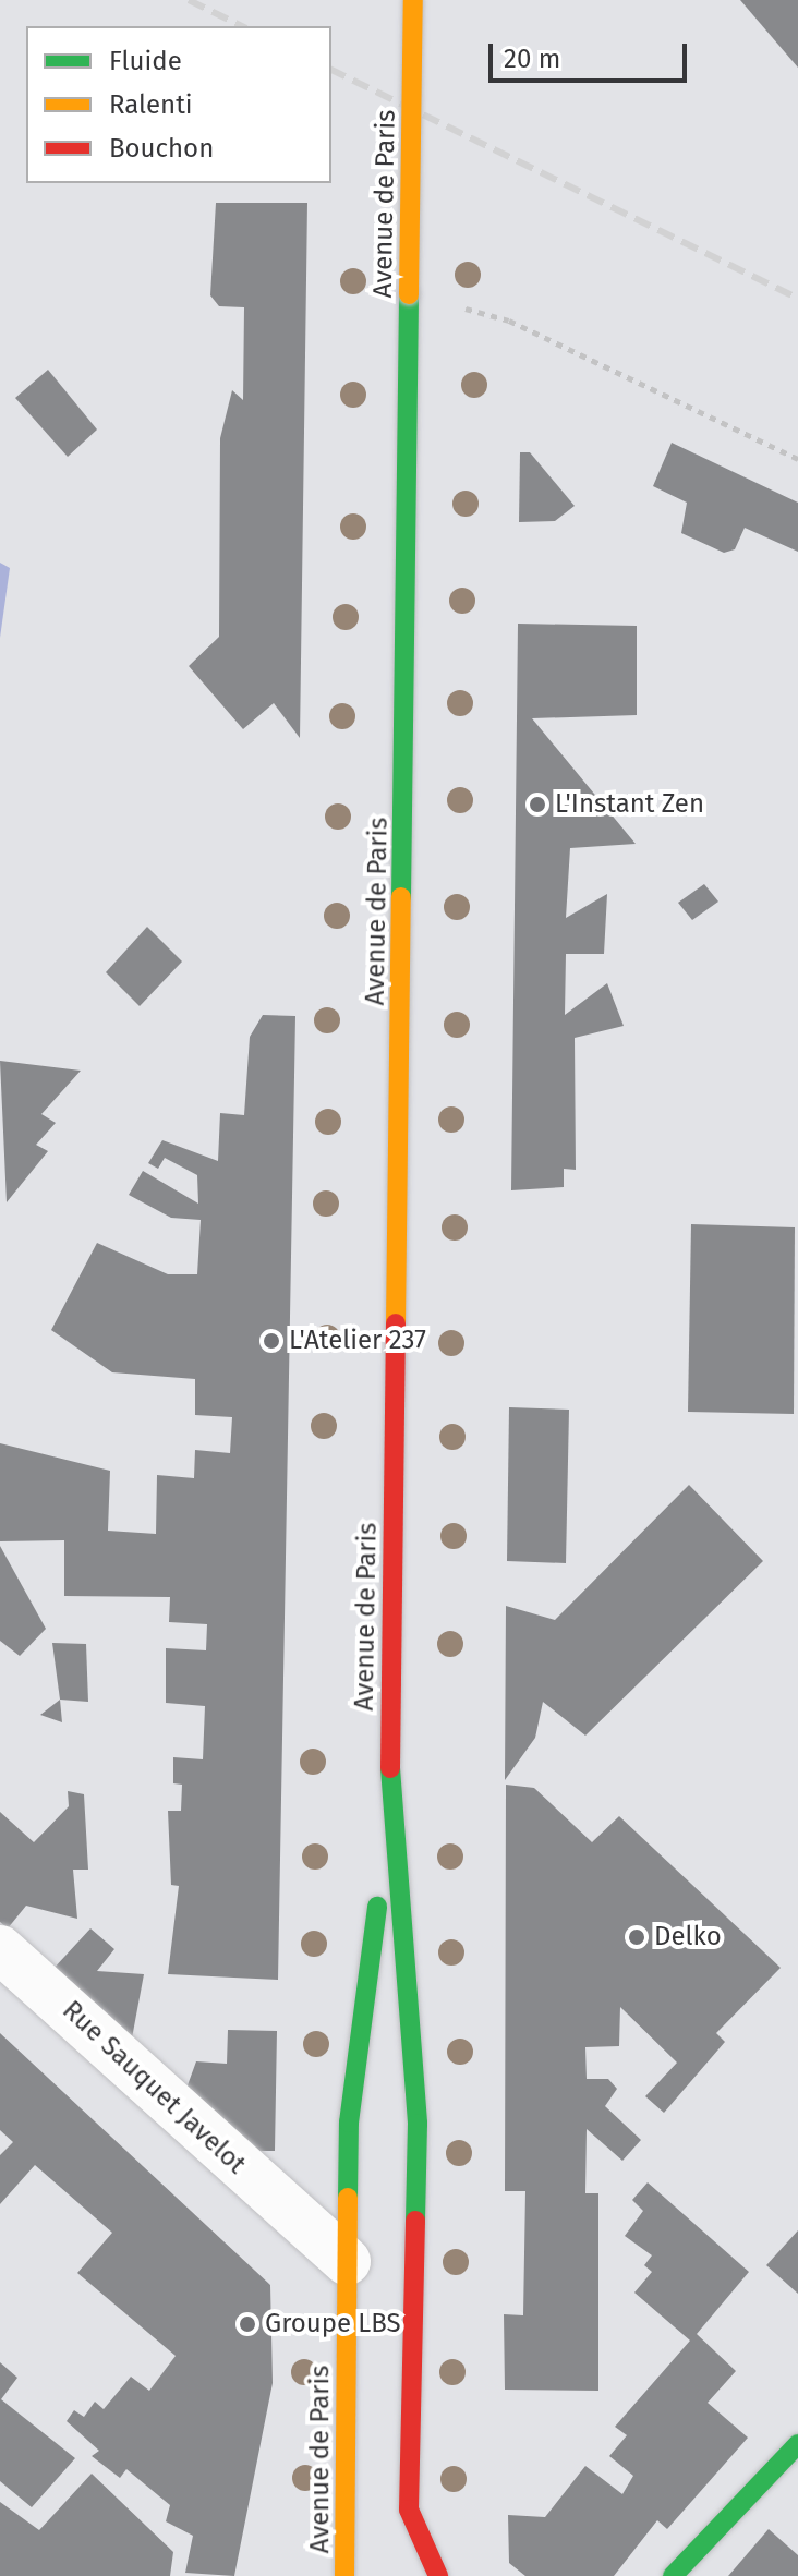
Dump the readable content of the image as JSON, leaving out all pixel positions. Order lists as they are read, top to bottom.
{
  "streets": {
    "main road": ["Avenue de Paris"],
    "street": ["Rue Sauquet Javelot"]
  },
  "crossings": [
    ["Avenue de Paris", "Rue Sauquet Javelot"]
  ],
  "places": [
    "L'Instant Zen",
    "L'Atelier 237",
    "Delko",
    "Groupe LBS"
  ],
  "legend": ["Fluide", "Ralenti", "Bouchon"],
  "scale_bar": "20 m"
}
